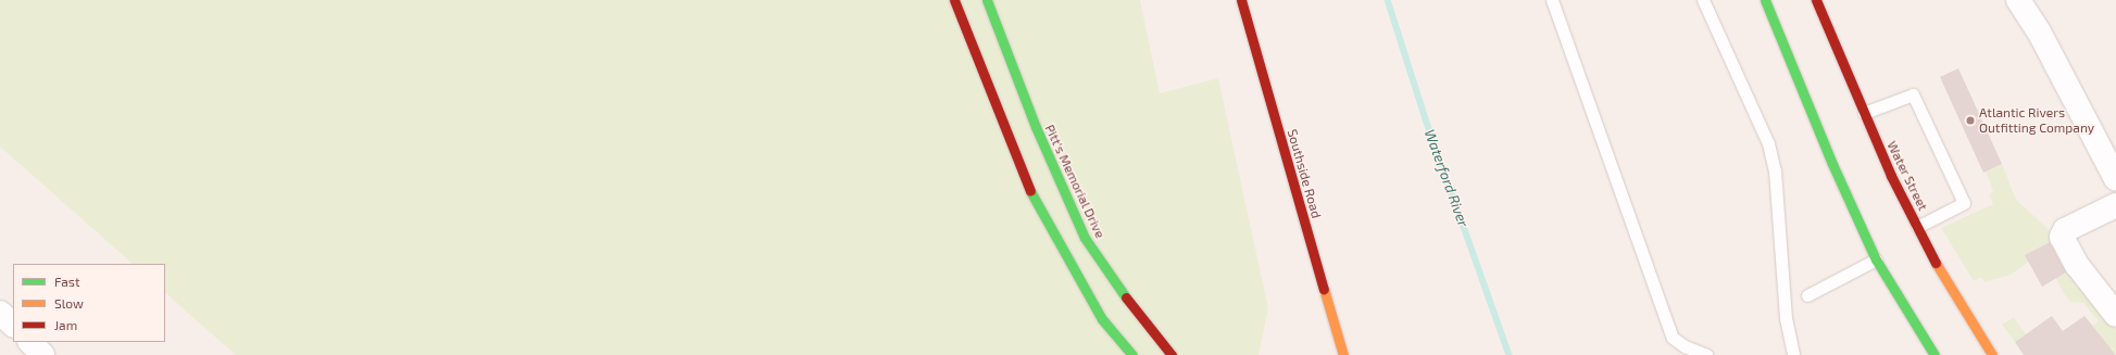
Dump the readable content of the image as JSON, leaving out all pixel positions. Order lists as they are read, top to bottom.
{
  "streets": {
    "main road": ["Southside Road", "Water Street", "Pitt's Memorial Drive"]
  },
  "water": ["Waterford River"],
  "places": ["Atlantic Rivers Outfitting Company"],
  "legend": ["Fast", "Slow", "Jam"]
}
